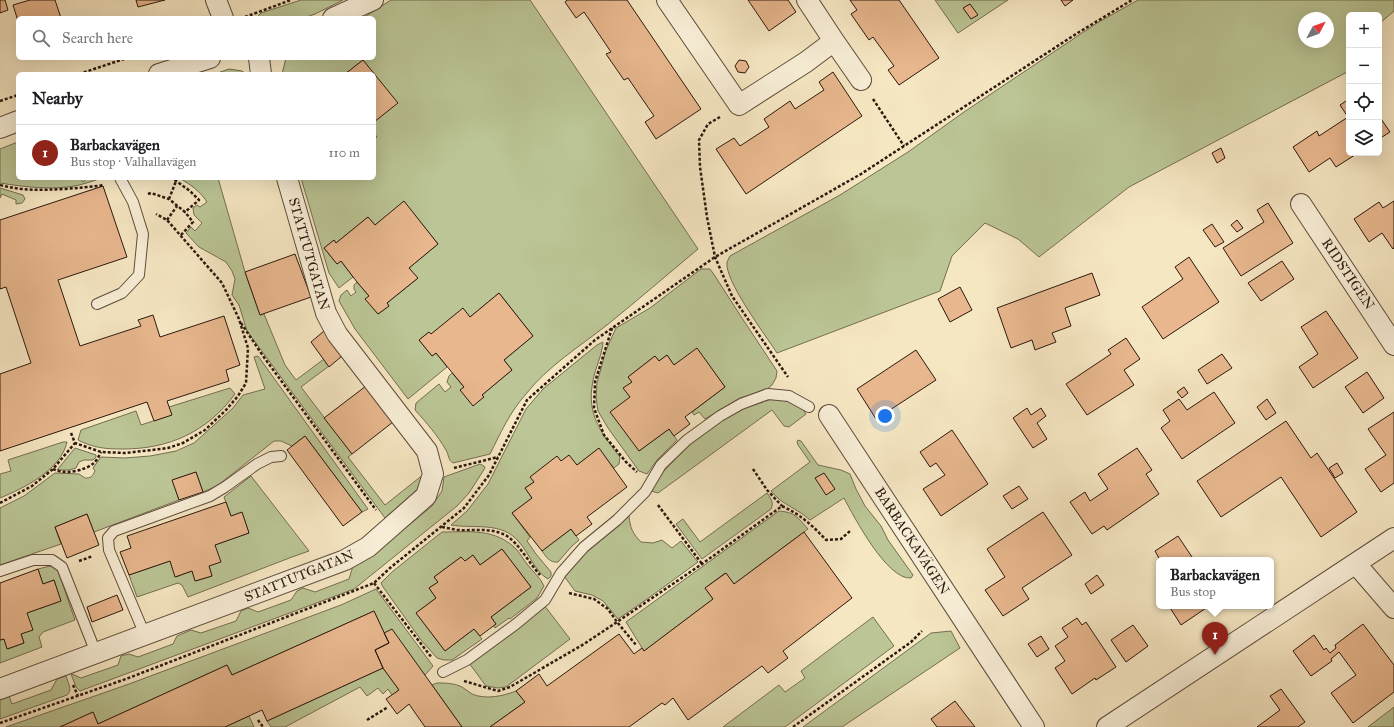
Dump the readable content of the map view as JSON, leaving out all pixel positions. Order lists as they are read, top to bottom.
{
  "streets": {
    "street": ["STATTUTGATAN", "RIDSTIGEN", "BARBACKAVÄGEN"]
  },
  "north": "top right",
  "page": {
    "map_buttons": ["+", "−"],
    "search": "Search here",
    "heading": "Nearby",
    "list": [
      {
        "mark": "1",
        "name": "Barbackavägen",
        "note": "Bus stop · Valhallavägen",
        "value": "110 m"
      }
    ],
    "popup": ["Barbackavägen", "Bus stop"],
    "pins": "1"
  }
}
